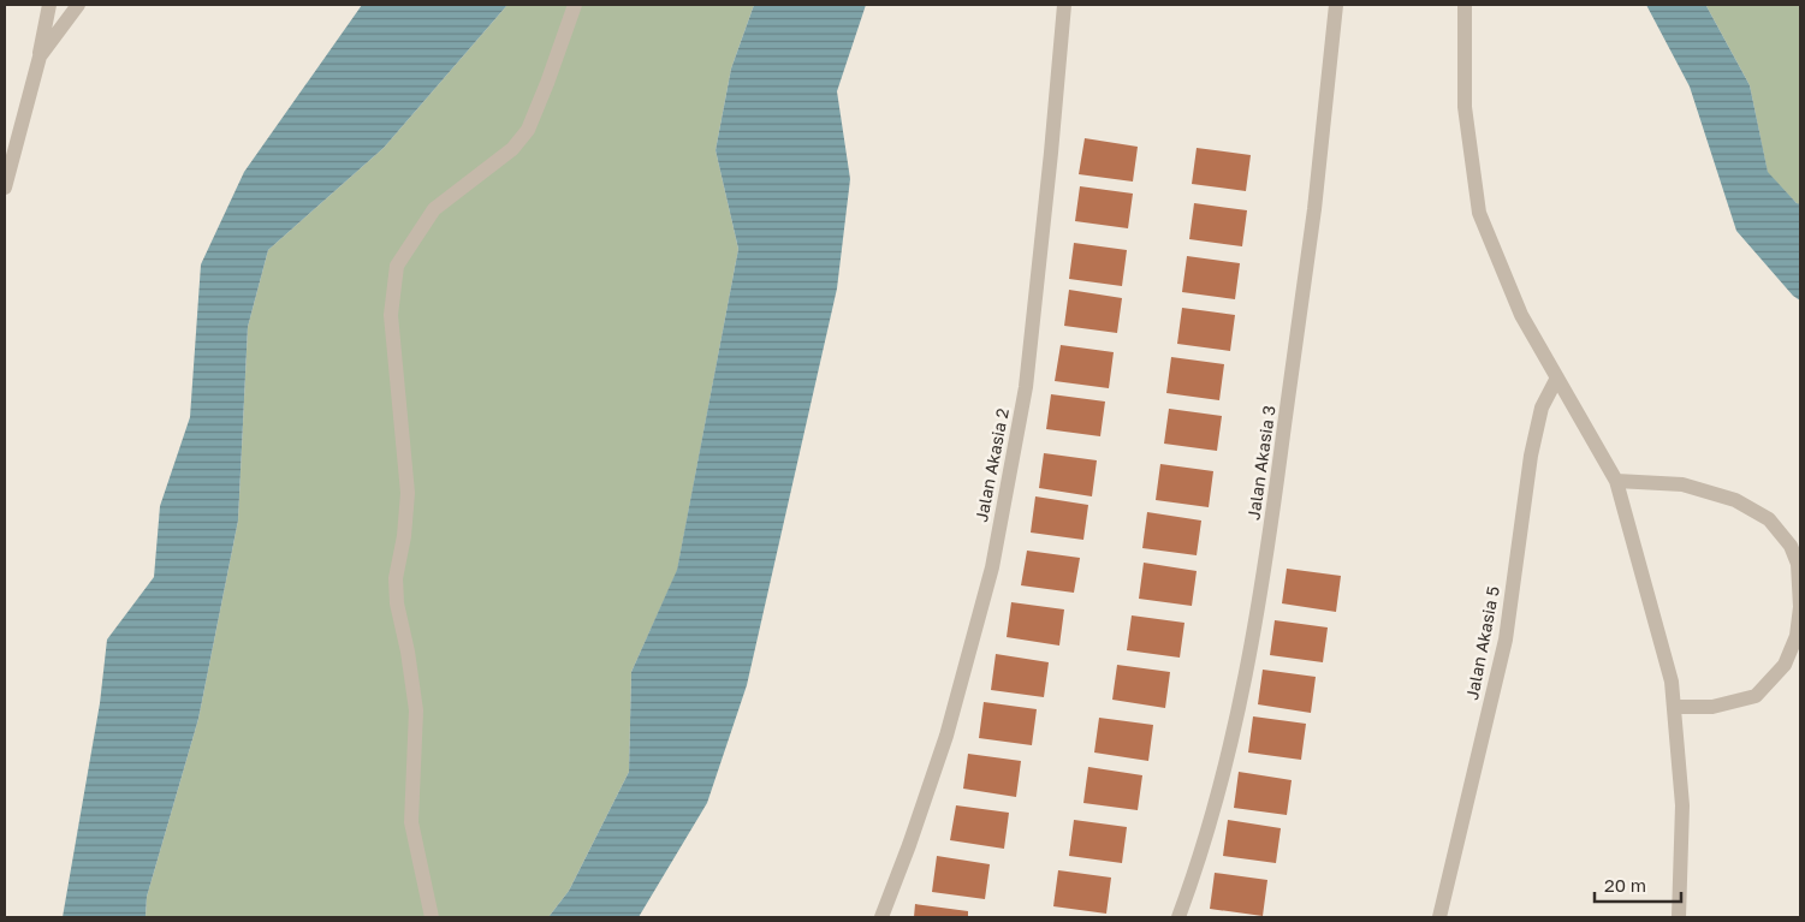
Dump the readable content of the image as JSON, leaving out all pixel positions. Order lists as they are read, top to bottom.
{
  "streets": {
    "street": ["Jalan Akasia 3", "Jalan Akasia 2", "Jalan Akasia 5"]
  },
  "scale_bar": "20 m"
}
